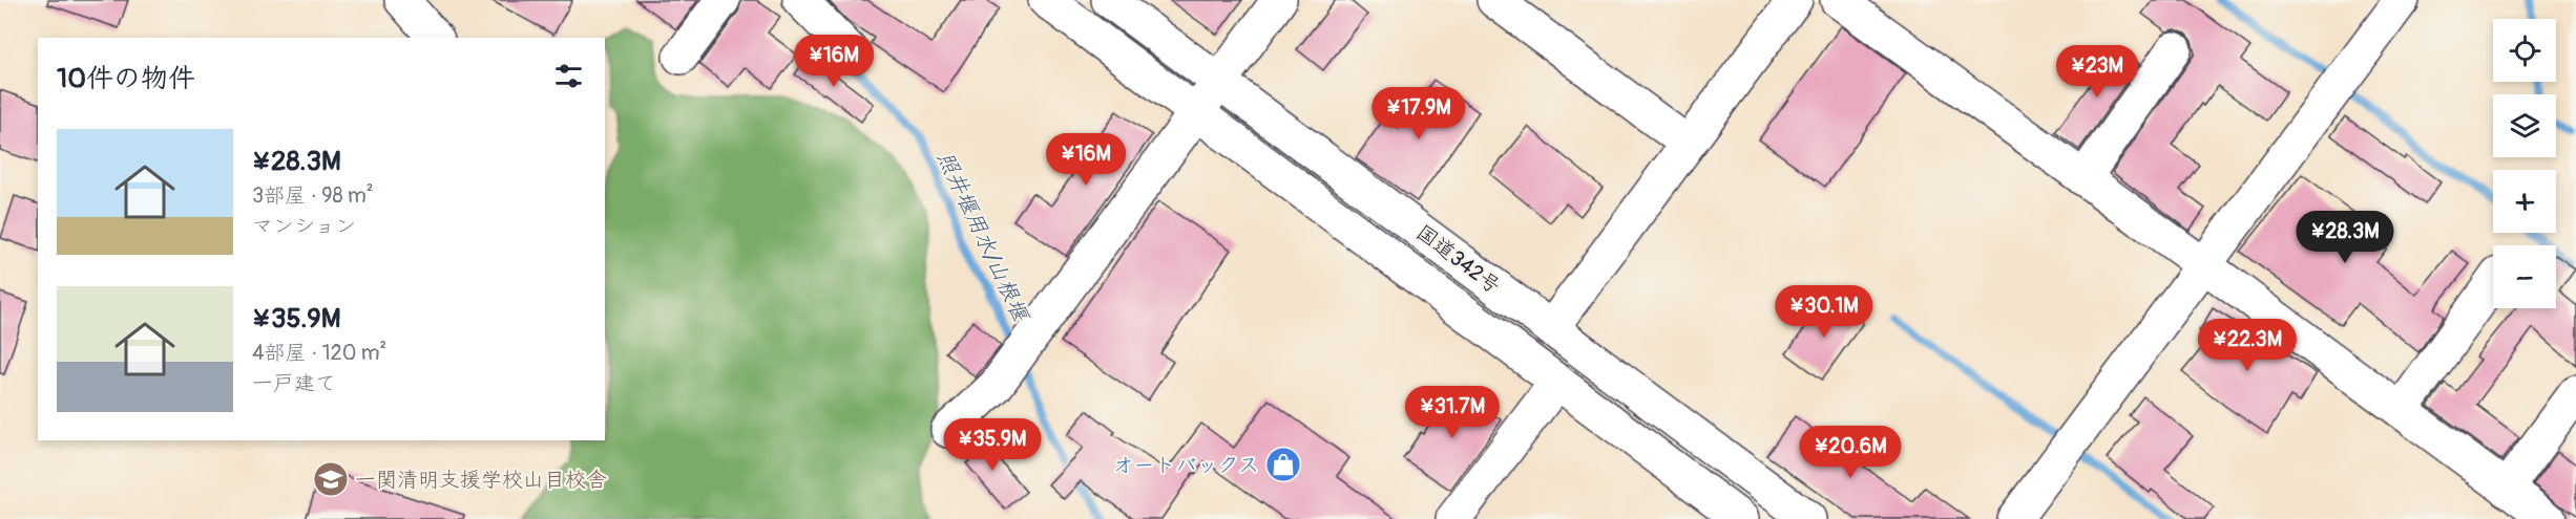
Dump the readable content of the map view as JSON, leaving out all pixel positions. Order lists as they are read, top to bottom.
{
  "streets": {
    "main road": ["国道342号"]
  },
  "water": ["照井堰用水/山根堰"],
  "places": {
    "shop": ["オートバックス"],
    "school or university": ["一関清明支援学校山目校舎"]
  },
  "page": {
    "map_buttons": ["+", "−"],
    "price": [
      "¥16M",
      "¥23M",
      "¥17.9M",
      "¥16M",
      "¥28.3M",
      "¥30.1M",
      "¥22.3M",
      "¥31.7M",
      "¥35.9M",
      "¥20.6M"
    ],
    "heading": "10件の物件",
    "list": [
      {
        "name": "¥28.3M",
        "note": "3部屋 · 98 m² · マンション"
      },
      {
        "name": "¥35.9M",
        "note": "4部屋 · 120 m² · 一戸建て"
      }
    ]
  }
}
